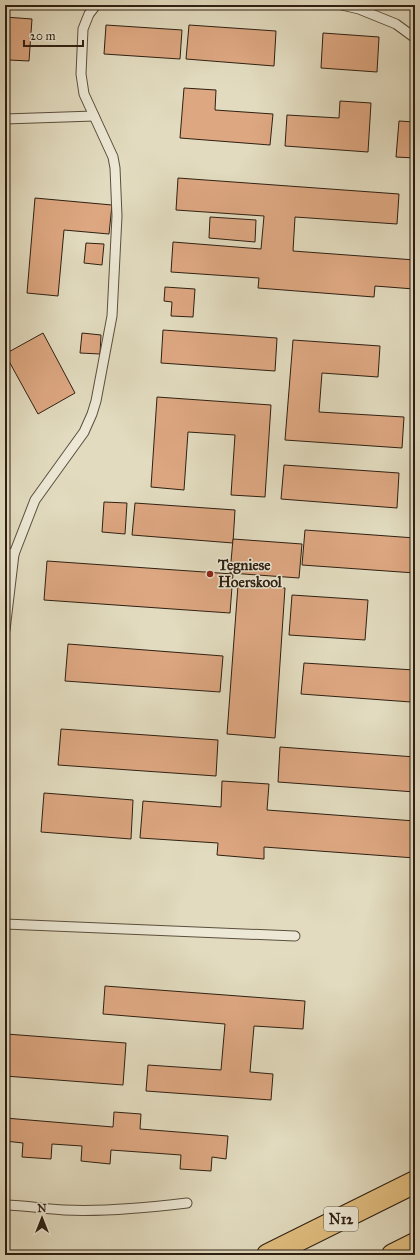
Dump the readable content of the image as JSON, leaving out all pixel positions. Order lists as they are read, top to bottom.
{
  "streets": {
    "highway": ["N12"]
  },
  "places": ["Tegniese Hoerskool"],
  "scale_bar": "20 m",
  "north": "top"
}
